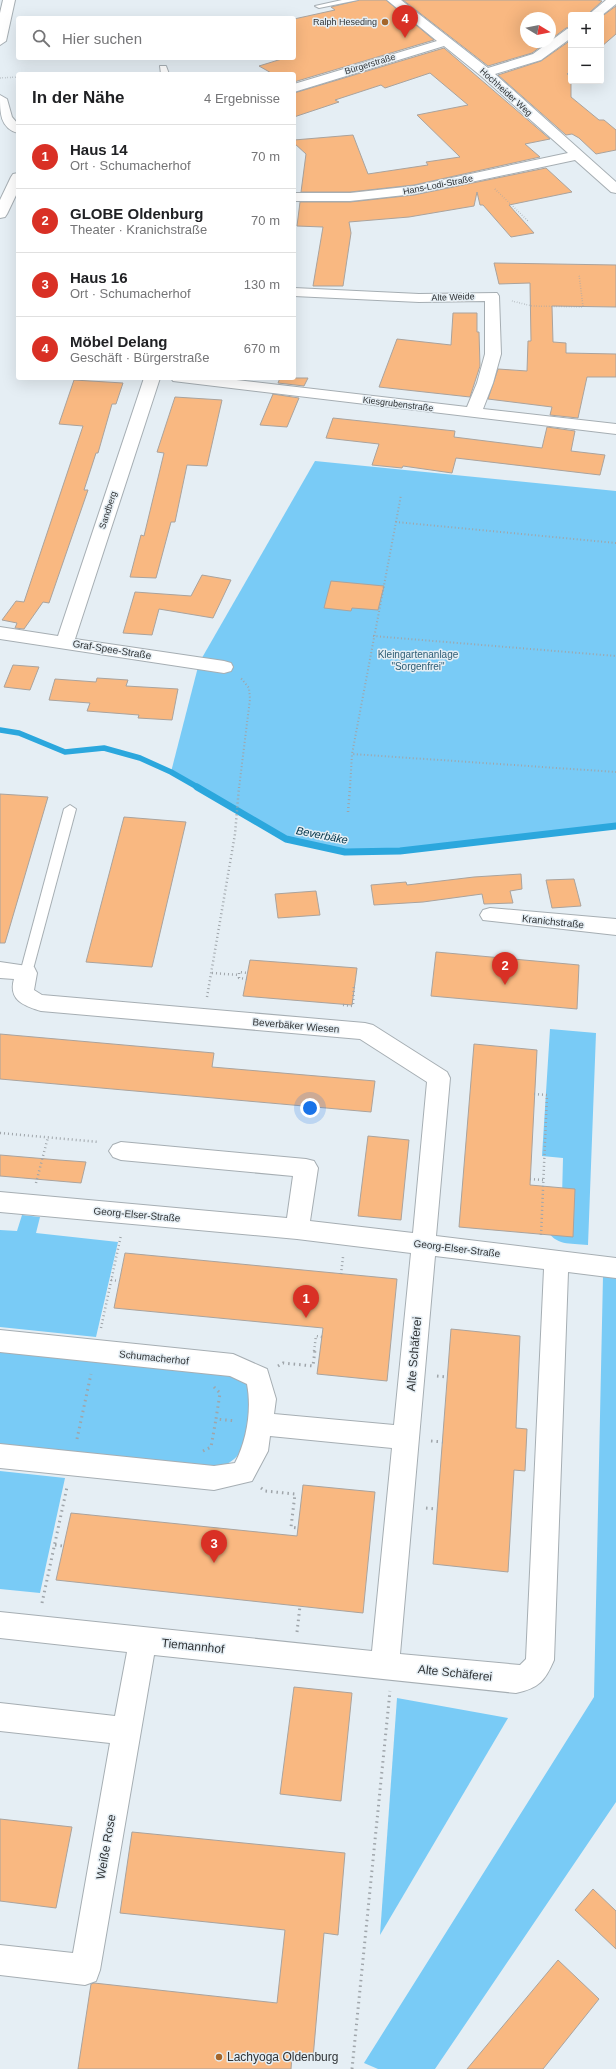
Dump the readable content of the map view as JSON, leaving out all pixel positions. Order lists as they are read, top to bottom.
{
  "streets": {
    "street": [
      "Bürgerstraße",
      "Hochheider Weg",
      "Hans-Lodi-Straße",
      "Alte Weide",
      "Kiesgrubenstraße",
      "Sandberg",
      "Graf-Spee-Straße",
      "Kranichstraße",
      "Beverbäker Wiesen",
      "Georg-Elser-Straße",
      "Alte Schäferei",
      "Schumacherhof",
      "Tiemannhof",
      "Weiße Rose"
    ]
  },
  "crossings": [
    ["Bürgerstraße", "Hochheider Weg"],
    ["Hochheider Weg", "Hans-Lodi-Straße"],
    ["Sandberg", "Graf-Spee-Straße"],
    ["Beverbäker Wiesen", "Georg-Elser-Straße"],
    ["Beverbäker Wiesen", "Alte Schäferei"],
    ["Georg-Elser-Straße", "Alte Schäferei"],
    ["Alte Schäferei", "Tiemannhof"],
    ["Tiemannhof", "Weiße Rose"]
  ],
  "water": ["Beverbäke"],
  "parks": ["Kleingartenanlage \"Sorgenfrei\""],
  "places": ["Ralph Heseding", "Lachyoga Oldenburg"],
  "north": "right",
  "page": {
    "pins": [
      "4",
      "2",
      "1",
      "3"
    ],
    "map_buttons": ["+", "−"],
    "search": "Hier suchen",
    "heading": ["In der Nähe", "4 Ergebnisse"],
    "list": [
      {
        "mark": "1",
        "name": "Haus 14",
        "note": "Ort · Schumacherhof",
        "value": "70 m"
      },
      {
        "mark": "2",
        "name": "GLOBE Oldenburg",
        "note": "Theater · Kranichstraße",
        "value": "70 m"
      },
      {
        "mark": "3",
        "name": "Haus 16",
        "note": "Ort · Schumacherhof",
        "value": "130 m"
      },
      {
        "mark": "4",
        "name": "Möbel Delang",
        "note": "Geschäft · Bürgerstraße",
        "value": "670 m"
      }
    ]
  }
}
